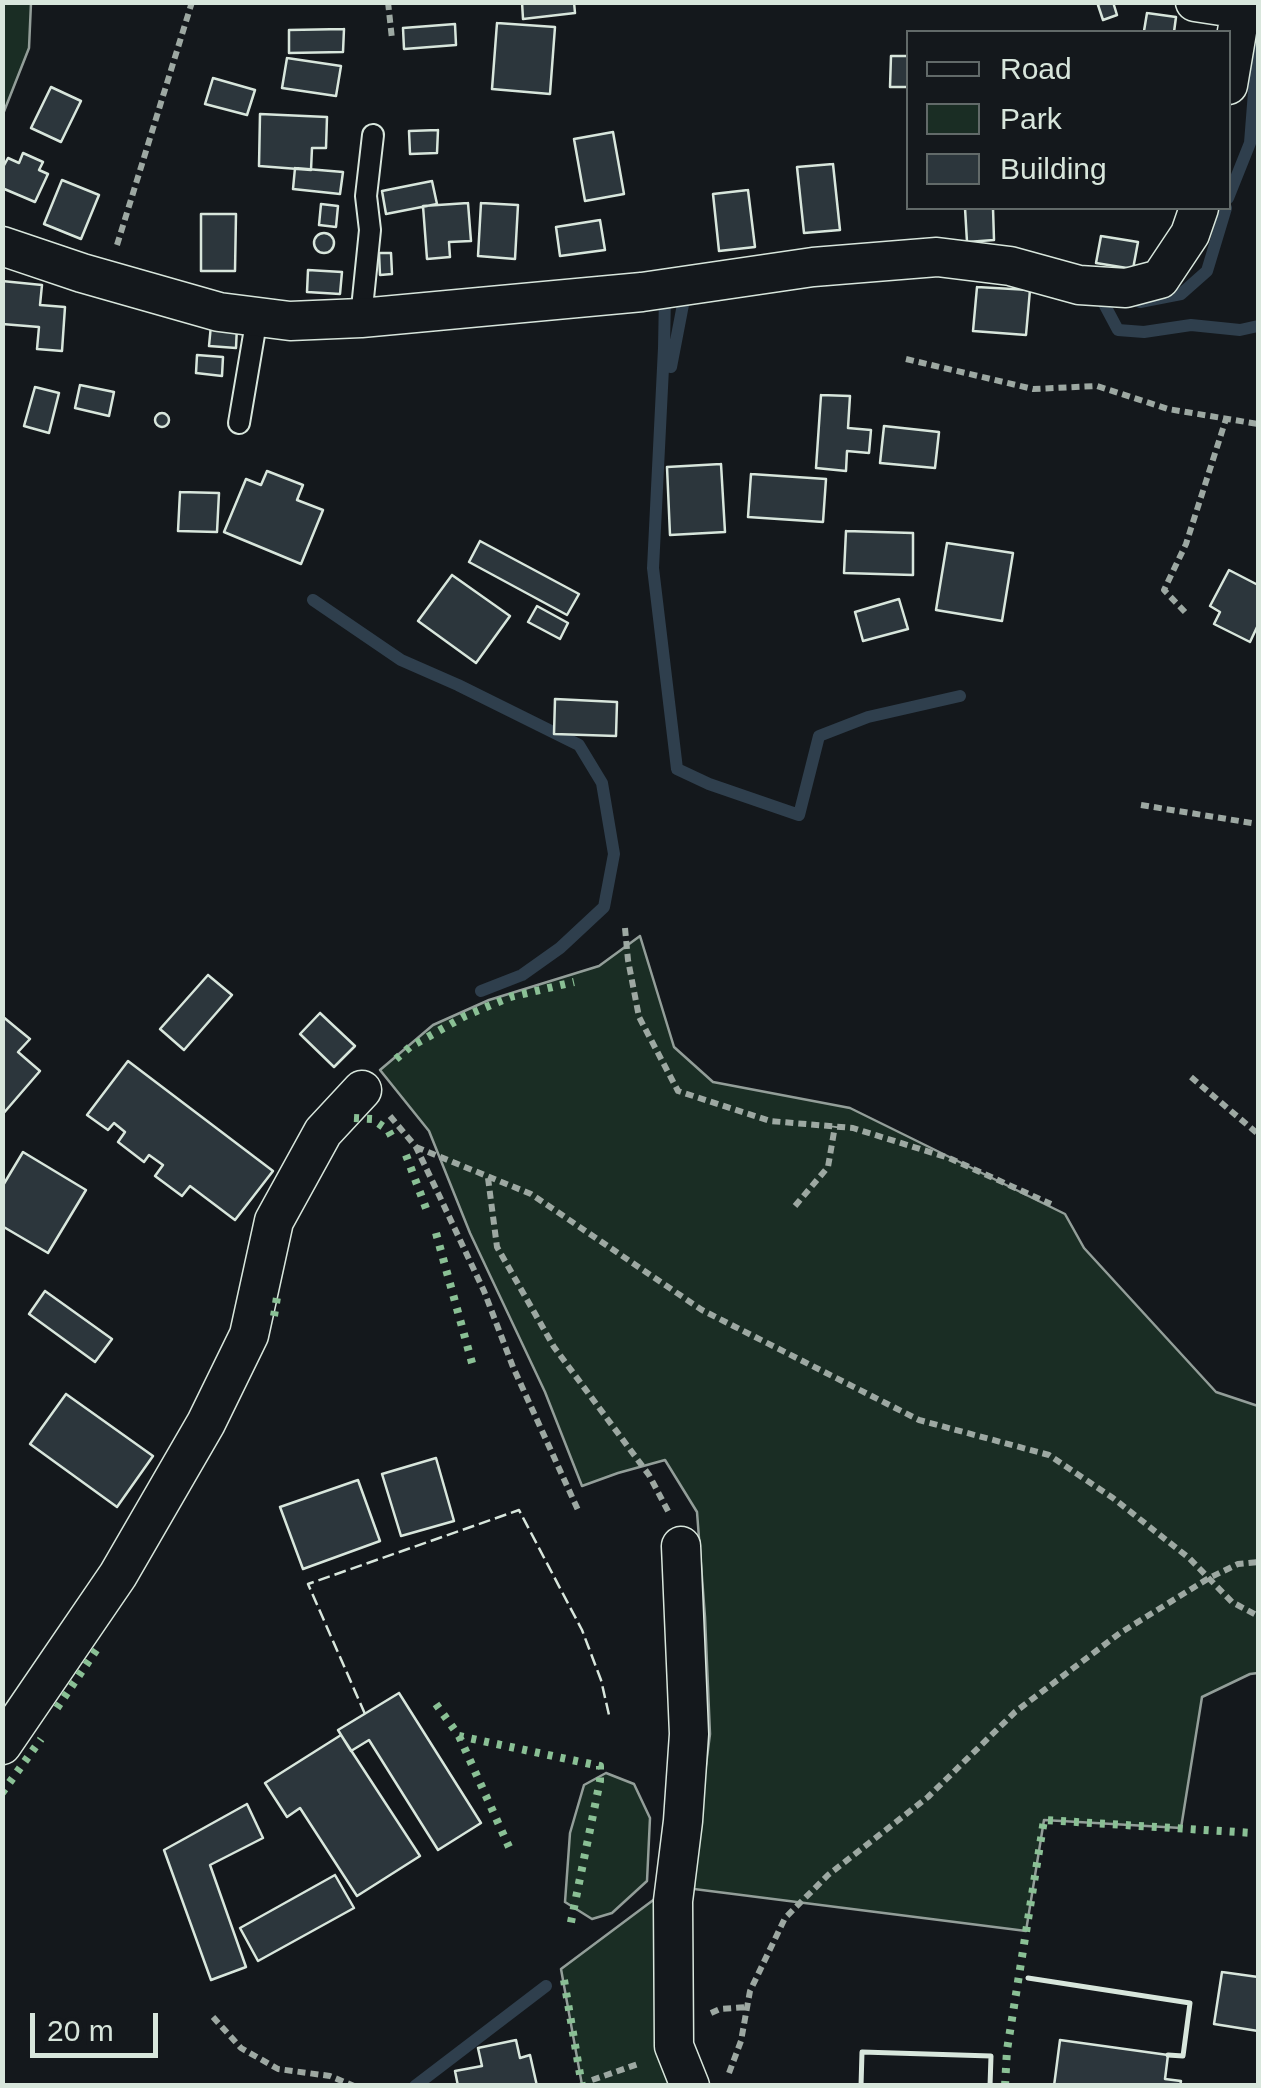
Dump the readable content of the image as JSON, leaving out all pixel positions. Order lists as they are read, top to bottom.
{
  "legend": ["Road", "Park", "Building"],
  "scale_bar": "20 m"
}
